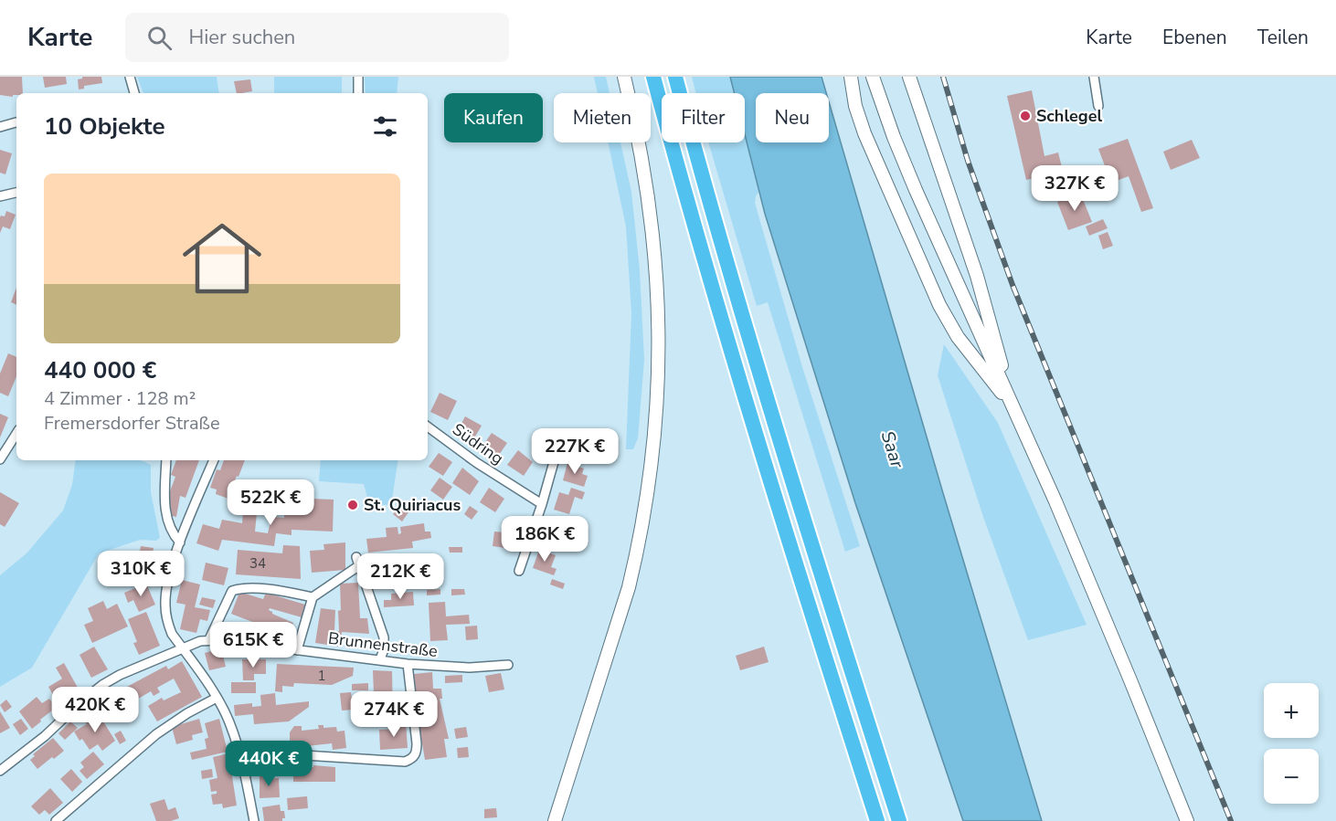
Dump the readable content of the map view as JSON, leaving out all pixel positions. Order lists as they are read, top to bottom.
{
  "streets": {
    "street": ["Südring", "Brunnenstraße"]
  },
  "water": ["Saar"],
  "places": ["Schlegel", "St. Quiriacus"],
  "house_numbers": ["34", "1"],
  "page": {
    "header": "Karte",
    "search": "Hier suchen",
    "nav": ["Karte", "Ebenen", "Teilen"],
    "chip": [
      "Kaufen",
      "Mieten",
      "Filter",
      "Neu"
    ],
    "heading": "10 Objekte",
    "list": [
      {
        "name": "440 000 €",
        "note": "4 Zimmer · 128 m² · Fremersdorfer Straße"
      }
    ],
    "price": [
      "327K €",
      "227K €",
      "522K €",
      "186K €",
      "310K €",
      "212K €",
      "615K €",
      "420K €",
      "274K €",
      "440K €"
    ],
    "map_buttons": ["+", "−"]
  }
}
